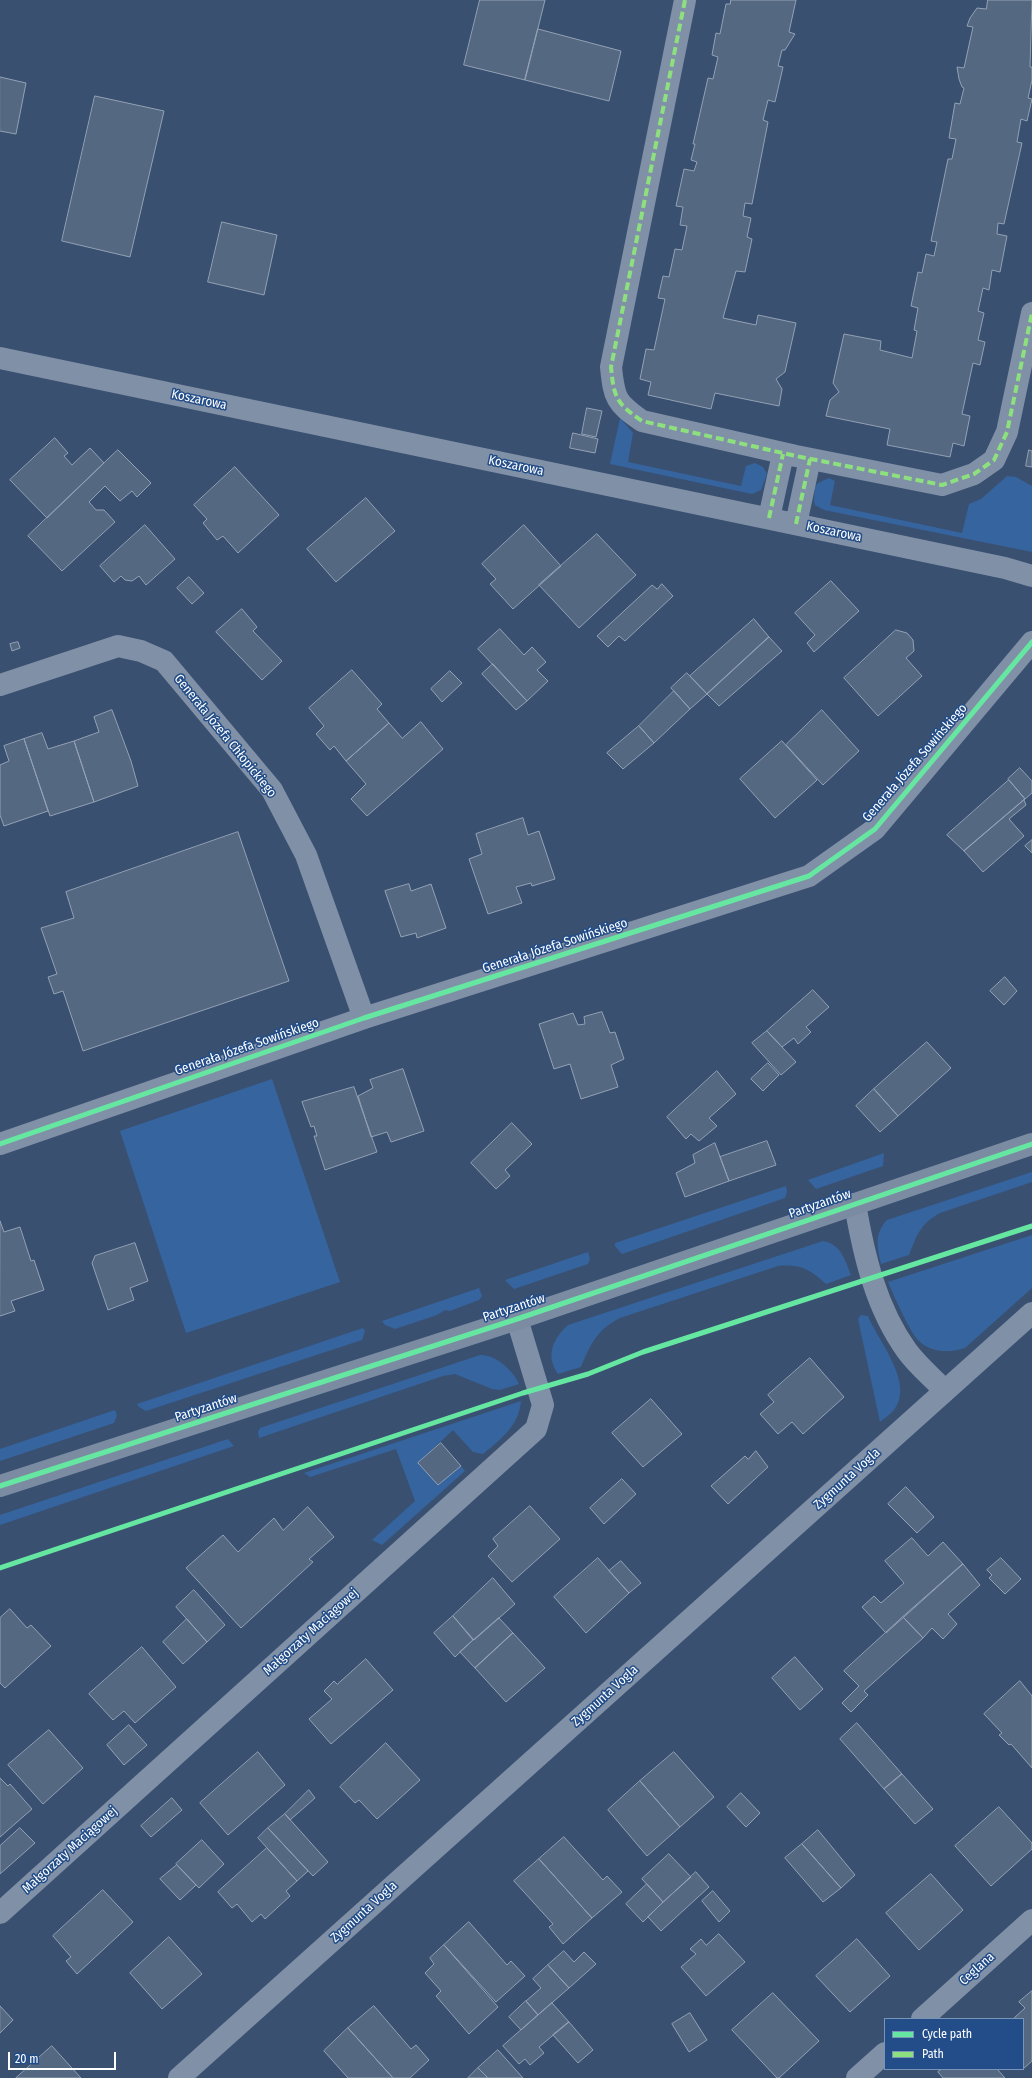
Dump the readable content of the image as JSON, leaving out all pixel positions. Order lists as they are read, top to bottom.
{
  "streets": {
    "main road": ["Partyzantów"],
    "street": [
      "Koszarowa",
      "Generała Józefa Chłopickiego",
      "Generała Józefa Sowińskiego",
      "Zygmunta Vogla",
      "Małgorzaty Maciągowej",
      "Ceglana"
    ]
  },
  "crossings": [
    ["Generała Józefa Chłopickiego", "Generała Józefa Sowińskiego"],
    ["Partyzantów", "Małgorzaty Maciągowej"]
  ],
  "legend": ["Cycle path", "Path"],
  "scale_bar": "20 m"
}
